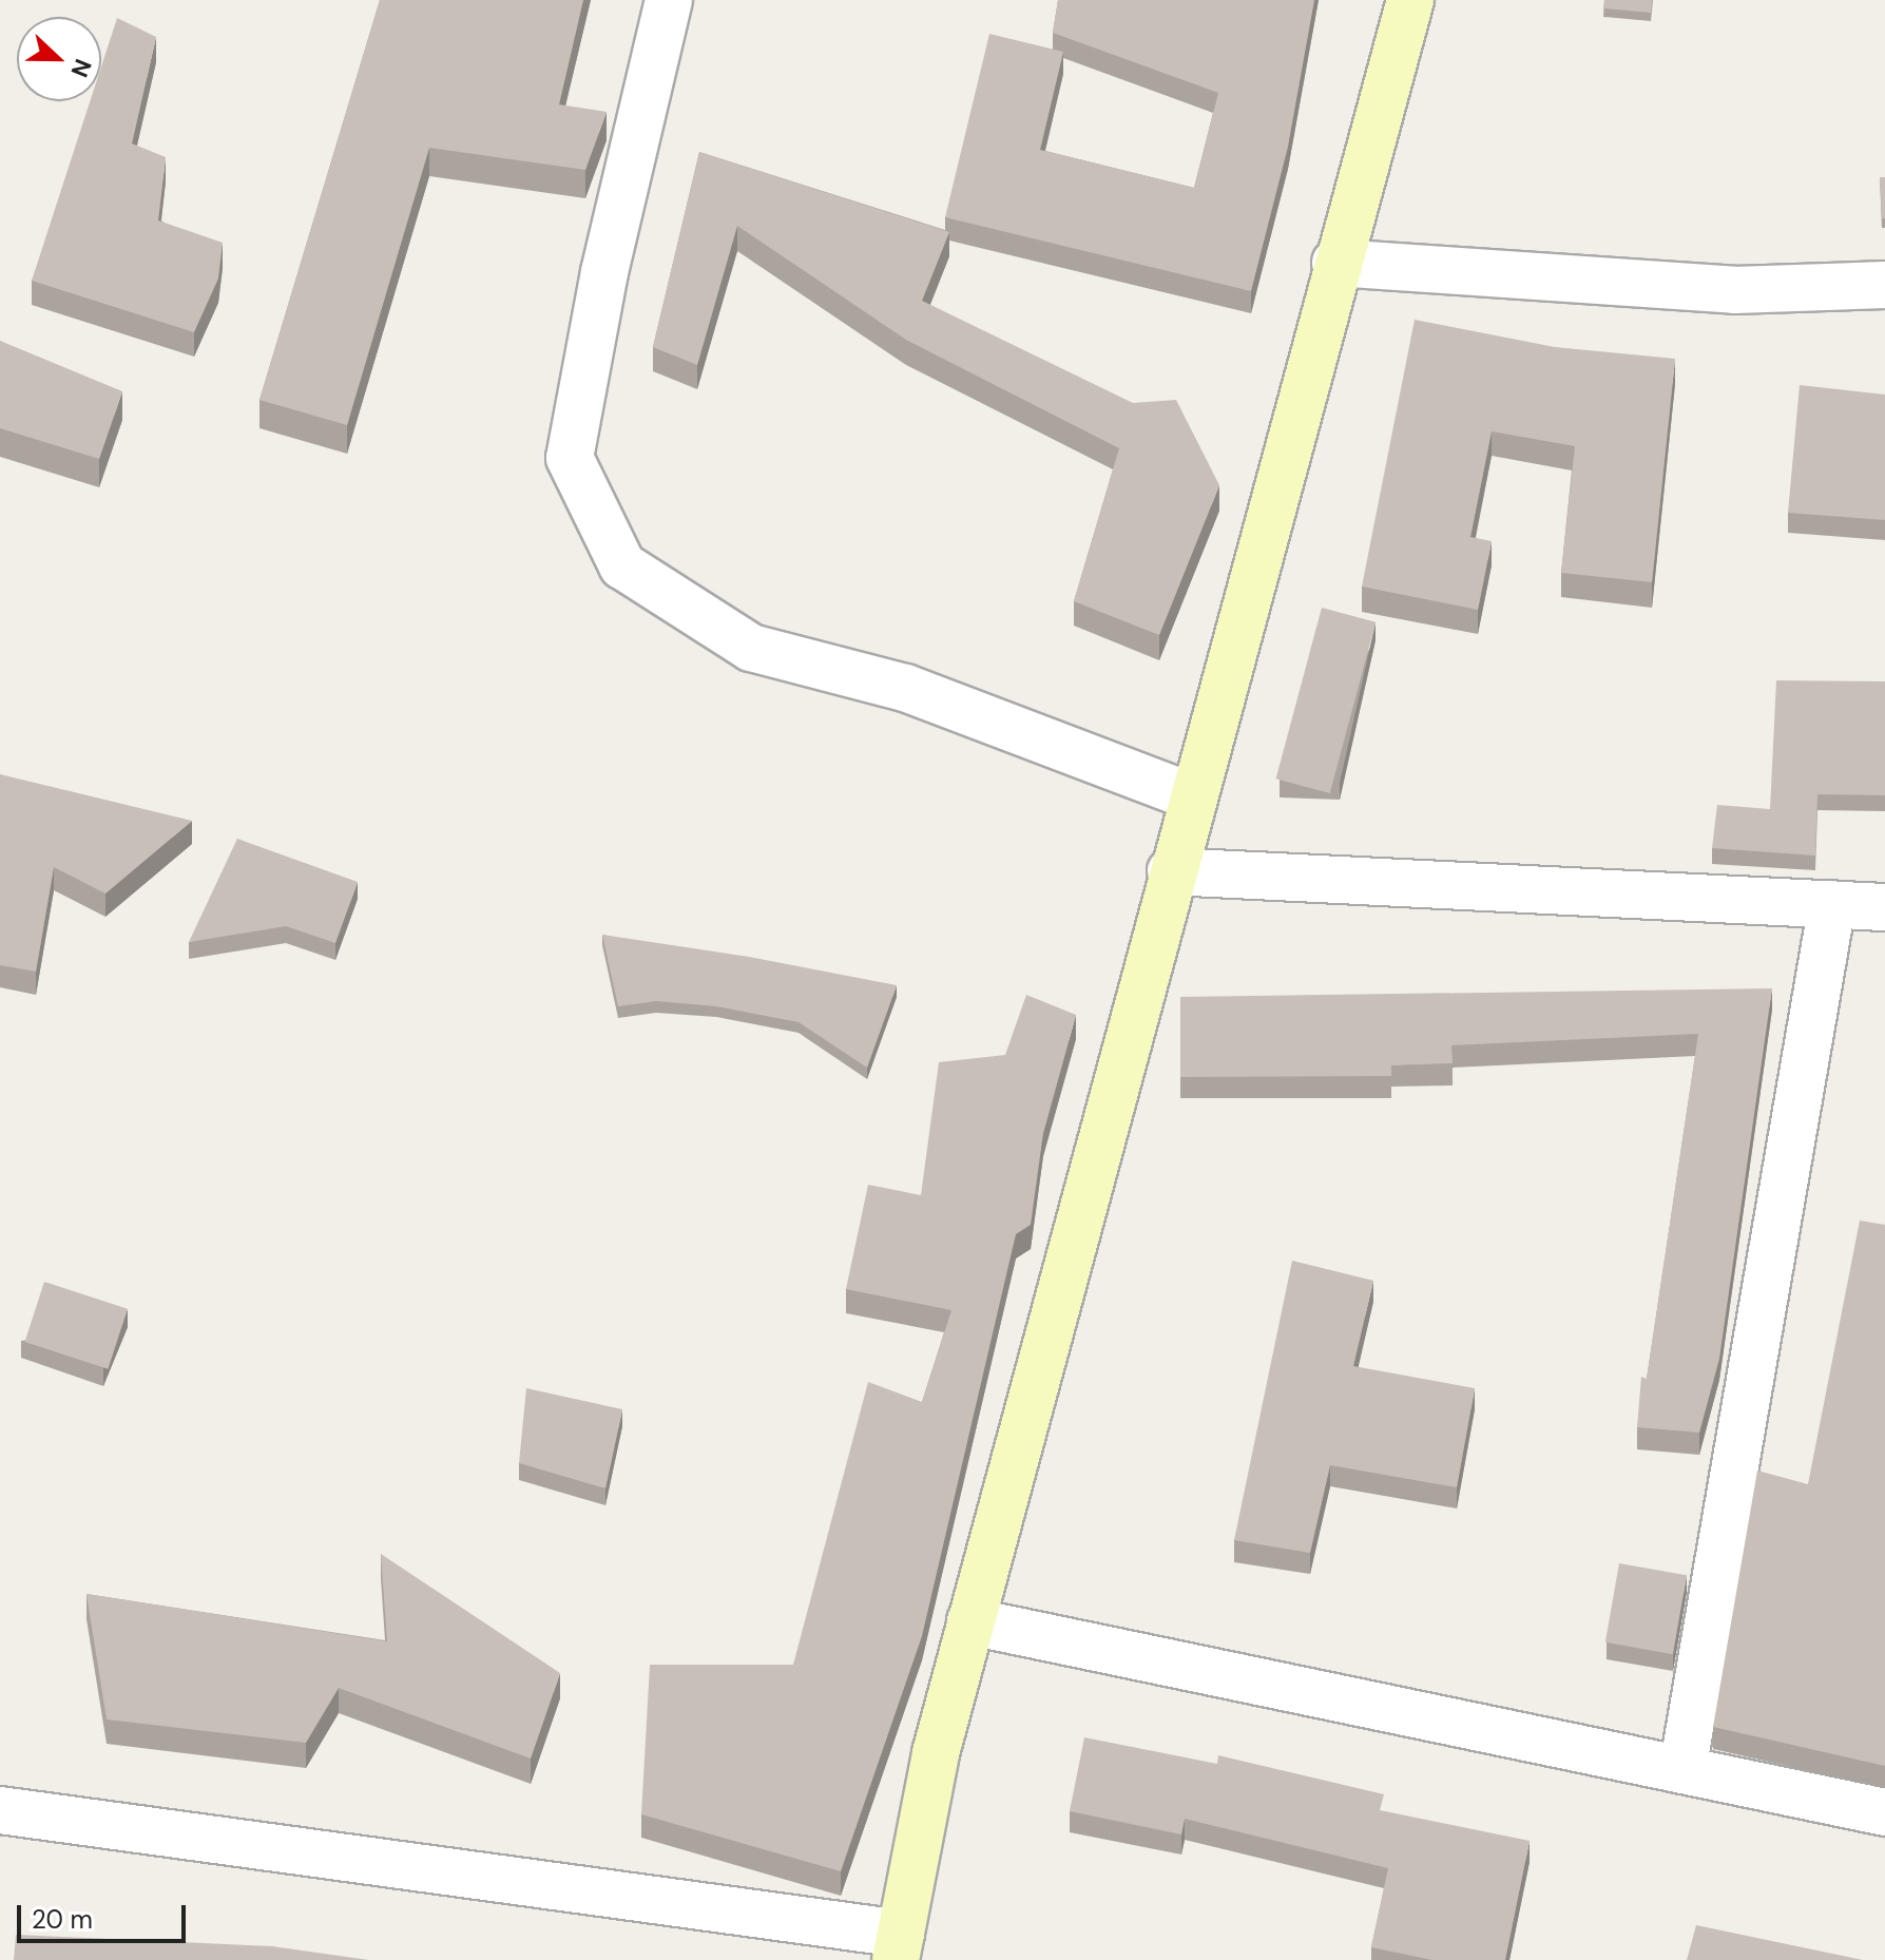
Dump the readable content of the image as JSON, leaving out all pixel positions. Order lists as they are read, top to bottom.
{
  "scale_bar": "20 m",
  "north": "right"
}
